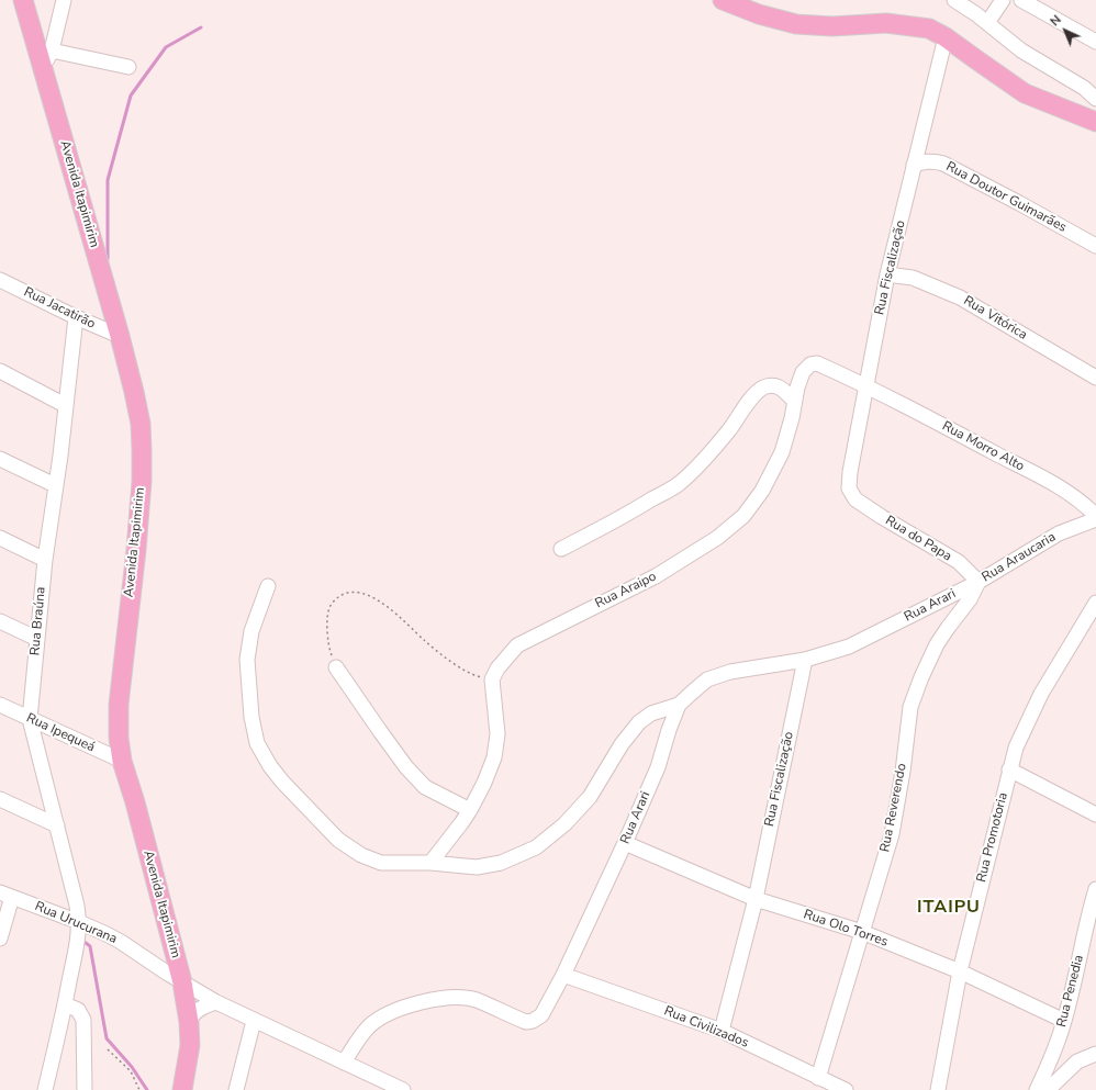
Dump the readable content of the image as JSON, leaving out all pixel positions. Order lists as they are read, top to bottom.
{
  "streets": {
    "main road": ["Avenida Itapimirim"],
    "street": [
      "Rua Doutor Guimarães",
      "Rua Fiscalização",
      "Rua Jacatirão",
      "Rua Vitórica",
      "Rua Morro Alto",
      "Rua do Papa",
      "Rua Araucaria",
      "Rua Araipo",
      "Rua Arari",
      "Rua Braúna",
      "Rua Ipequeá",
      "Rua Reverendo",
      "Rua Promotoria",
      "Rua Urucurana",
      "Rua Olo Torres",
      "Rua Penedia",
      "Rua Civilizados"
    ]
  },
  "crossings": [
    ["Avenida Itapimirim", "Rua Jacatirão"],
    ["Avenida Itapimirim", "Rua Ipequeá"],
    ["Avenida Itapimirim", "Rua Urucurana"],
    ["Rua Doutor Guimarães", "Rua Fiscalização"],
    ["Rua Fiscalização", "Rua Vitórica"],
    ["Rua Fiscalização", "Rua Morro Alto"],
    ["Rua Fiscalização", "Rua do Papa"],
    ["Rua Fiscalização", "Rua Araipo"],
    ["Rua Fiscalização", "Rua Arari"],
    ["Rua Fiscalização", "Rua Olo Torres"],
    ["Rua Jacatirão", "Rua Braúna"],
    ["Rua Morro Alto", "Rua Araipo"],
    ["Rua do Papa", "Rua Araucaria"],
    ["Rua do Papa", "Rua Arari"],
    ["Rua Araucaria", "Rua Arari"],
    ["Rua Araucaria", "Rua Reverendo"],
    ["Rua Arari", "Rua Urucurana"],
    ["Rua Arari", "Rua Olo Torres"],
    ["Rua Arari", "Rua Civilizados"],
    ["Rua Braúna", "Rua Ipequeá"],
    ["Rua Braúna", "Rua Urucurana"],
    ["Rua Reverendo", "Rua Olo Torres"],
    ["Rua Promotoria", "Rua Olo Torres"],
    ["Rua Olo Torres", "Rua Penedia"]
  ],
  "districts": ["ITAIPU"],
  "north": "top left"
}
